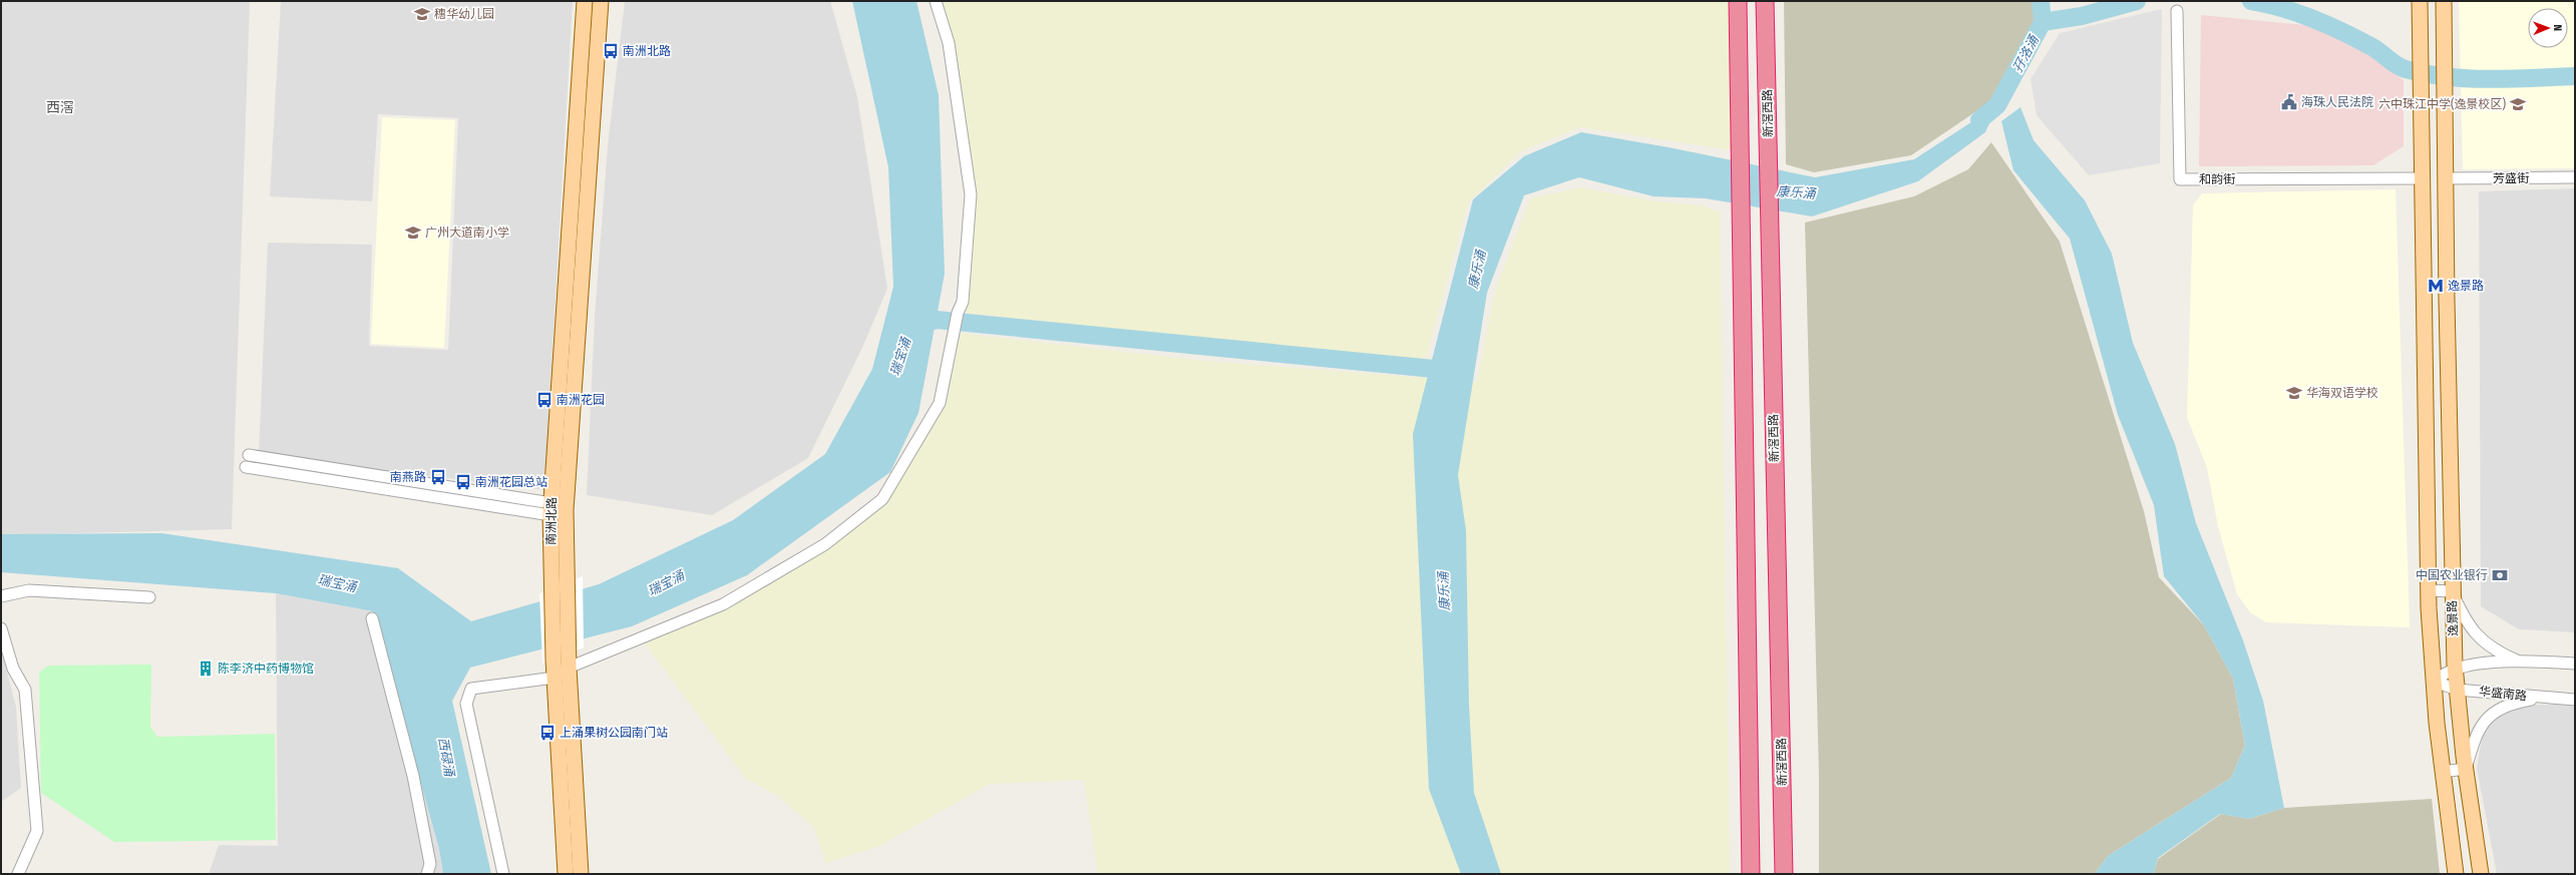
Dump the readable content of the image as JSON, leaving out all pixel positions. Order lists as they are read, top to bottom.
{
  "streets": {
    "highway": ["新滘西路"],
    "main road": ["南洲北路", "逸景路"],
    "street": ["芳盛街", "和韵街", "华盛南路"]
  },
  "crossings": [
    ["芳盛街", "逸景路"],
    ["和韵街", "逸景路"],
    ["逸景路", "华盛南路"]
  ],
  "districts": ["西滘"],
  "water": [
    "孖洛涌",
    "康乐涌",
    "瑞宝涌",
    "西碌涌"
  ],
  "places": {
    "school or university": [
      "穗华幼儿园",
      "六中珠江中学(逸景校区)",
      "广州大道南小学",
      "华海双语学校"
    ],
    "bus stop": [
      "南洲北路",
      "南洲花园",
      "南燕路",
      "南洲花园总站",
      "上涌果树公园南门站"
    ],
    "public building": ["海珠人民法院"],
    "metro station": ["逸景路"],
    "bank": ["中国农业银行"],
    "building": ["陈李济中药博物馆"]
  },
  "north": "right"
}
